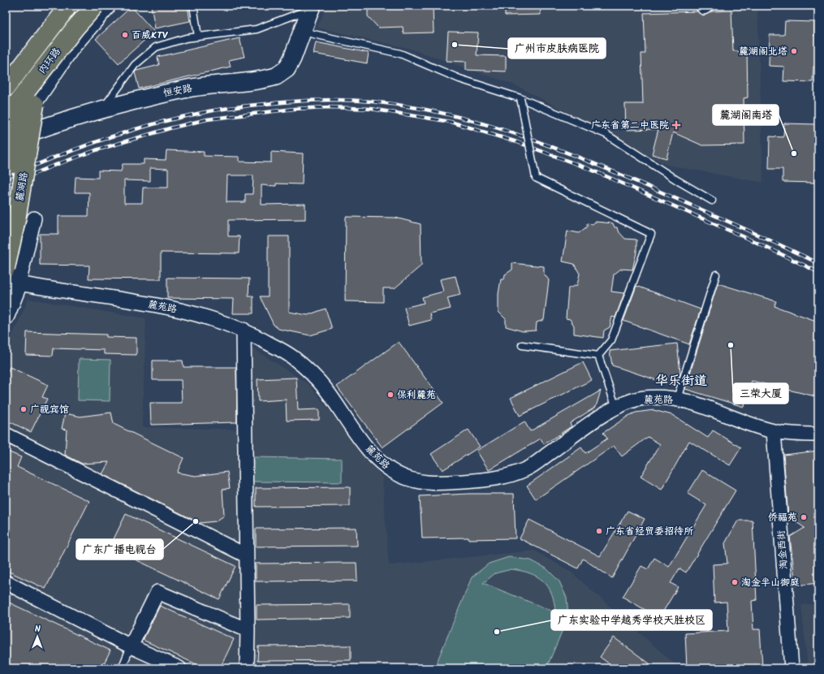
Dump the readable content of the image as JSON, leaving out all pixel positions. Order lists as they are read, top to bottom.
{
  "streets": {
    "main road": ["内环路", "麓湖路"],
    "street": ["恒安路", "麓苑路", "淘金西街"]
  },
  "crossings": [
    ["麓苑路", "淘金西街"]
  ],
  "districts": ["华乐街道"],
  "places": {
    "other": [
      "百威KTV",
      "广州市皮肤病医院",
      "麓湖阁北塔",
      "麓湖阁南塔",
      "三荣大厦",
      "保利麓苑",
      "广视宾馆",
      "侨福苑",
      "广东广播电视台",
      "广东省经贸委招待所",
      "淘金半山御庭",
      "广东实验中学越秀学校天胜校区"
    ],
    "health": ["广东省第二中医院"]
  },
  "north": "top"
}
